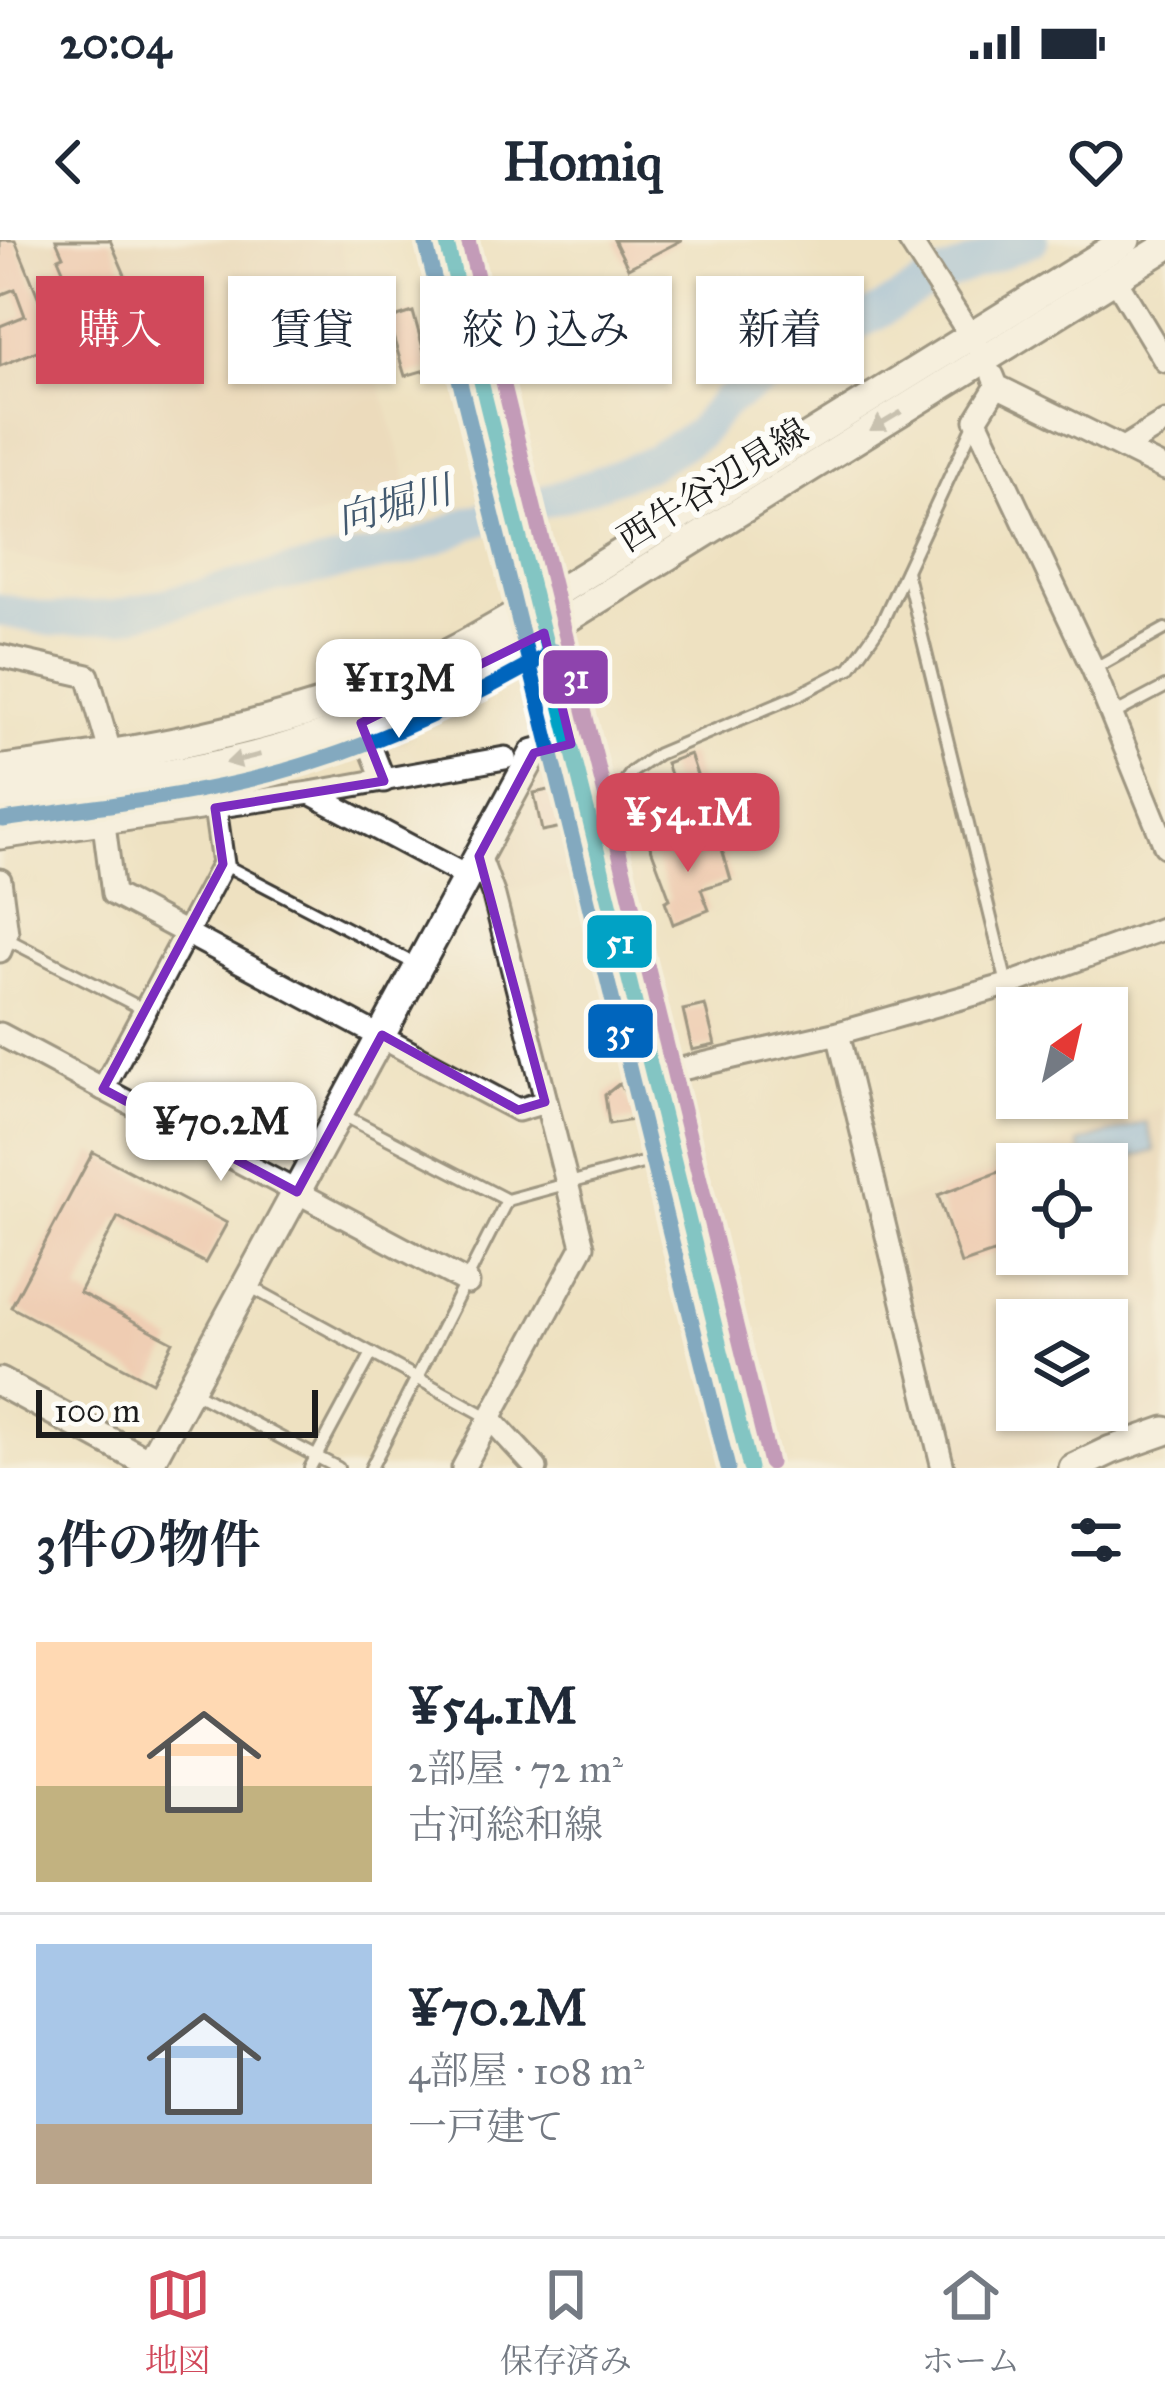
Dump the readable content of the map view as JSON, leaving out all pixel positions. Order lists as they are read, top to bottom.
{
  "streets": {
    "street": ["西牛谷辺見線"]
  },
  "water": ["向堀川"],
  "lines": ["transit line 51", "transit line 31", "transit line 35"],
  "scale_bar": "100 m",
  "north": "top right",
  "page": {
    "status": "20:04",
    "header": "Homiq",
    "chip": [
      "購入",
      "賃貸",
      "絞り込み",
      "新着"
    ],
    "price": ["¥113M", "¥54.1M", "¥70.2M"],
    "scale": "100 m",
    "heading": "3件の物件",
    "list": [
      {
        "name": "¥54.1M",
        "note": "2部屋 · 72 m² · 古河総和線"
      },
      {
        "name": "¥70.2M",
        "note": "4部屋 · 108 m² · 一戸建て"
      }
    ],
    "tabs": ["地図", "保存済み", "ホーム"]
  }
}
